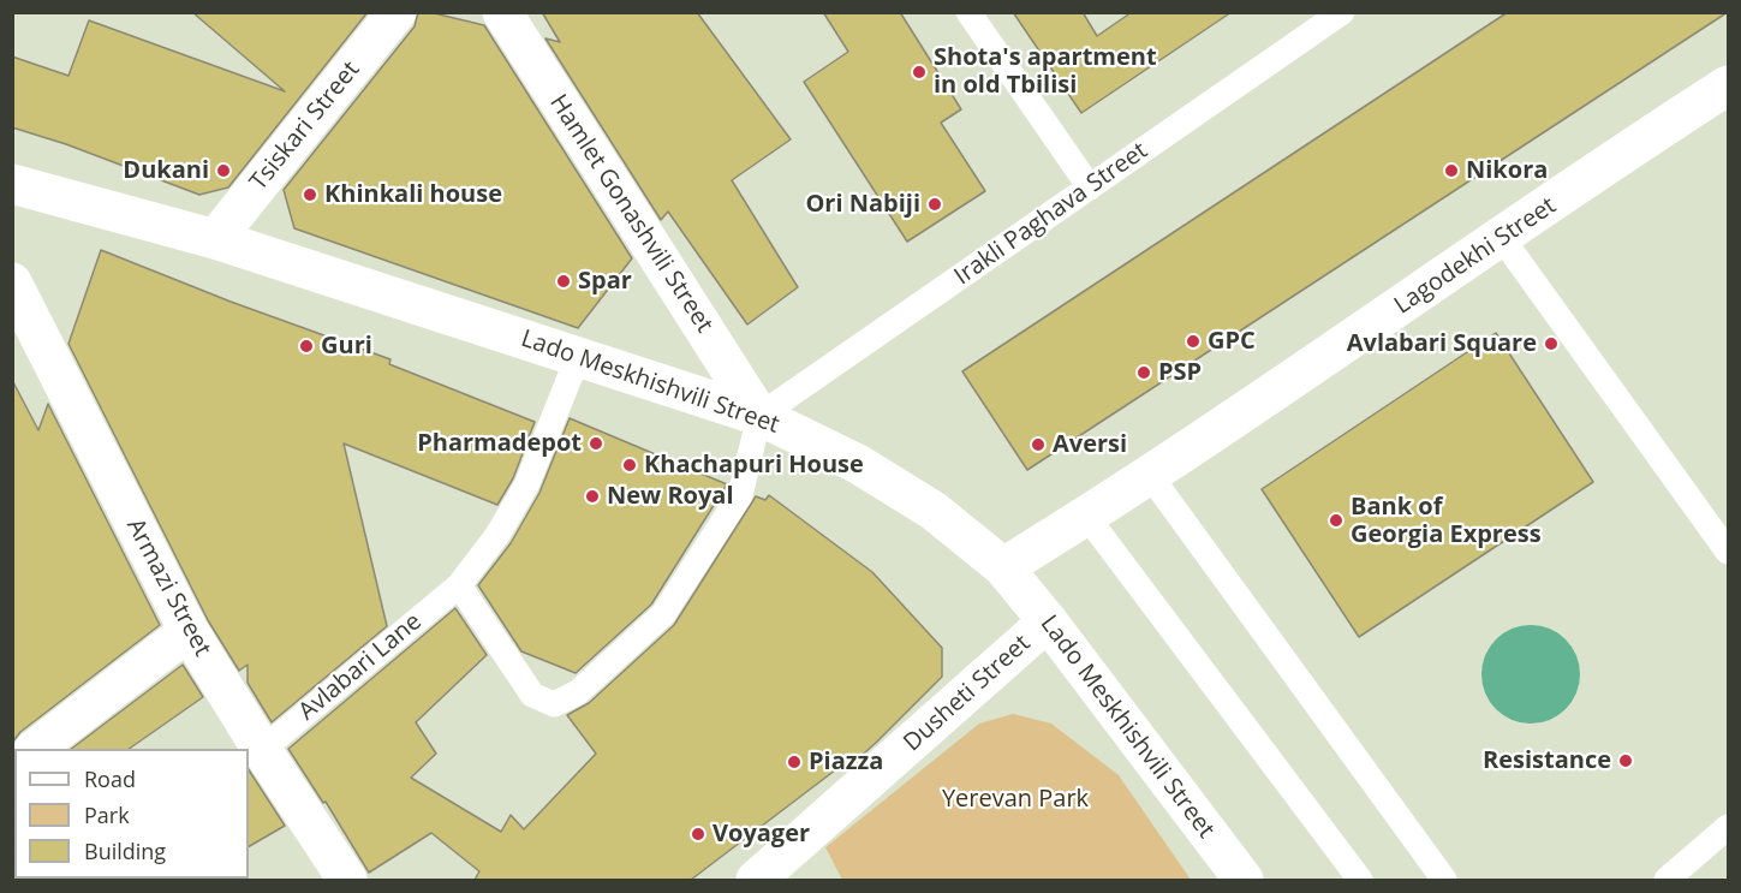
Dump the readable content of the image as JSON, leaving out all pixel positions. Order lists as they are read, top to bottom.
{
  "streets": {
    "street": [
      "Tsiskari Street",
      "Hamlet Gonashvili Street",
      "Lagodekhi Street",
      "Lado Meskhishvili Street",
      "Armazi Street",
      "Dusheti Street"
    ],
    "lane": ["Irakli Paghava Street", "Avlabari Lane"]
  },
  "crossings": [
    ["Tsiskari Street", "Lado Meskhishvili Street"],
    ["Hamlet Gonashvili Street", "Irakli Paghava Street"],
    ["Hamlet Gonashvili Street", "Lado Meskhishvili Street"],
    ["Irakli Paghava Street", "Lado Meskhishvili Street"],
    ["Lagodekhi Street", "Lado Meskhishvili Street"],
    ["Lado Meskhishvili Street", "Avlabari Lane"],
    ["Lado Meskhishvili Street", "Dusheti Street"],
    ["Armazi Street", "Avlabari Lane"]
  ],
  "parks": ["Yerevan Park"],
  "places": [
    "Shota's apartment in old Tbilisi",
    "Dukani",
    "Nikora",
    "Khinkali house",
    "Ori Nabiji",
    "Spar",
    "GPC",
    "Avlabari Square",
    "Guri",
    "PSP",
    "Pharmadepot",
    "Aversi",
    "Khachapuri House",
    "New Royal",
    "Bank of Georgia Express",
    "Resistance",
    "Piazza",
    "Voyager"
  ],
  "legend": ["Road", "Park", "Building"]
}
